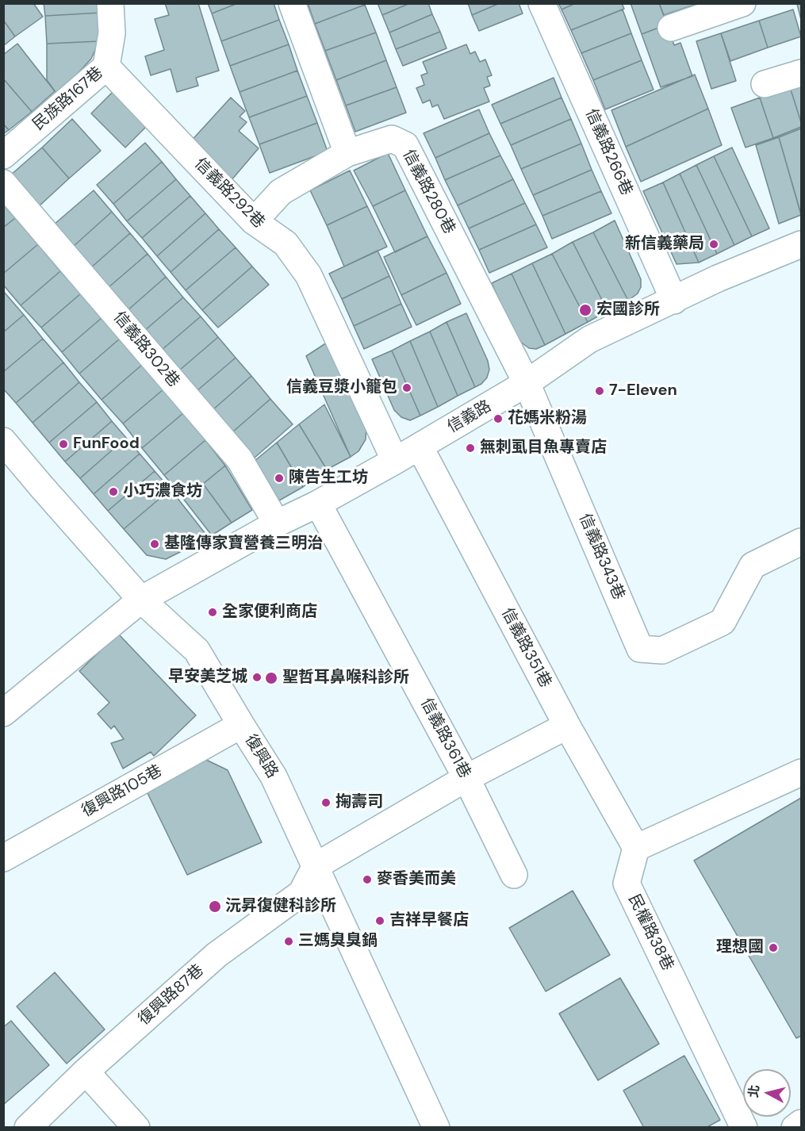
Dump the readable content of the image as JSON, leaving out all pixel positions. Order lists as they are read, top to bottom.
{
  "streets": {
    "street": [
      "民族路167巷",
      "信義路266巷",
      "信義路280巷",
      "信義路292巷",
      "信義路302巷",
      "信義路",
      "信義路343巷",
      "信義路351巷",
      "信義路361巷",
      "復興路",
      "復興路105巷",
      "民權路38巷",
      "復興路87巷"
    ]
  },
  "crossings": [
    ["民族路167巷", "信義路292巷"],
    ["信義路266巷", "信義路"],
    ["信義路280巷", "信義路292巷"],
    ["信義路280巷", "信義路"],
    ["信義路280巷", "信義路343巷"],
    ["信義路292巷", "信義路"],
    ["信義路302巷", "信義路"],
    ["信義路", "信義路343巷"],
    ["信義路", "信義路351巷"],
    ["信義路", "信義路361巷"],
    ["信義路", "復興路"],
    ["信義路351巷", "民權路38巷"],
    ["復興路", "復興路105巷"],
    ["復興路", "復興路87巷"]
  ],
  "places": [
    "新信義藥局",
    "宏國診所",
    "信義豆漿小籠包",
    "7-Eleven",
    "花媽米粉湯",
    "FunFood",
    "無刺虱目魚專賣店",
    "陳告生工坊",
    "小巧濃食坊",
    "基隆傳家寶營養三明治",
    "全家便利商店",
    "早安美芝城",
    "聖哲耳鼻喉科診所",
    "掬壽司",
    "麥香美而美",
    "沅昇復健科診所",
    "吉祥早餐店",
    "三媽臭臭鍋",
    "理想國"
  ],
  "north": "left"
}
